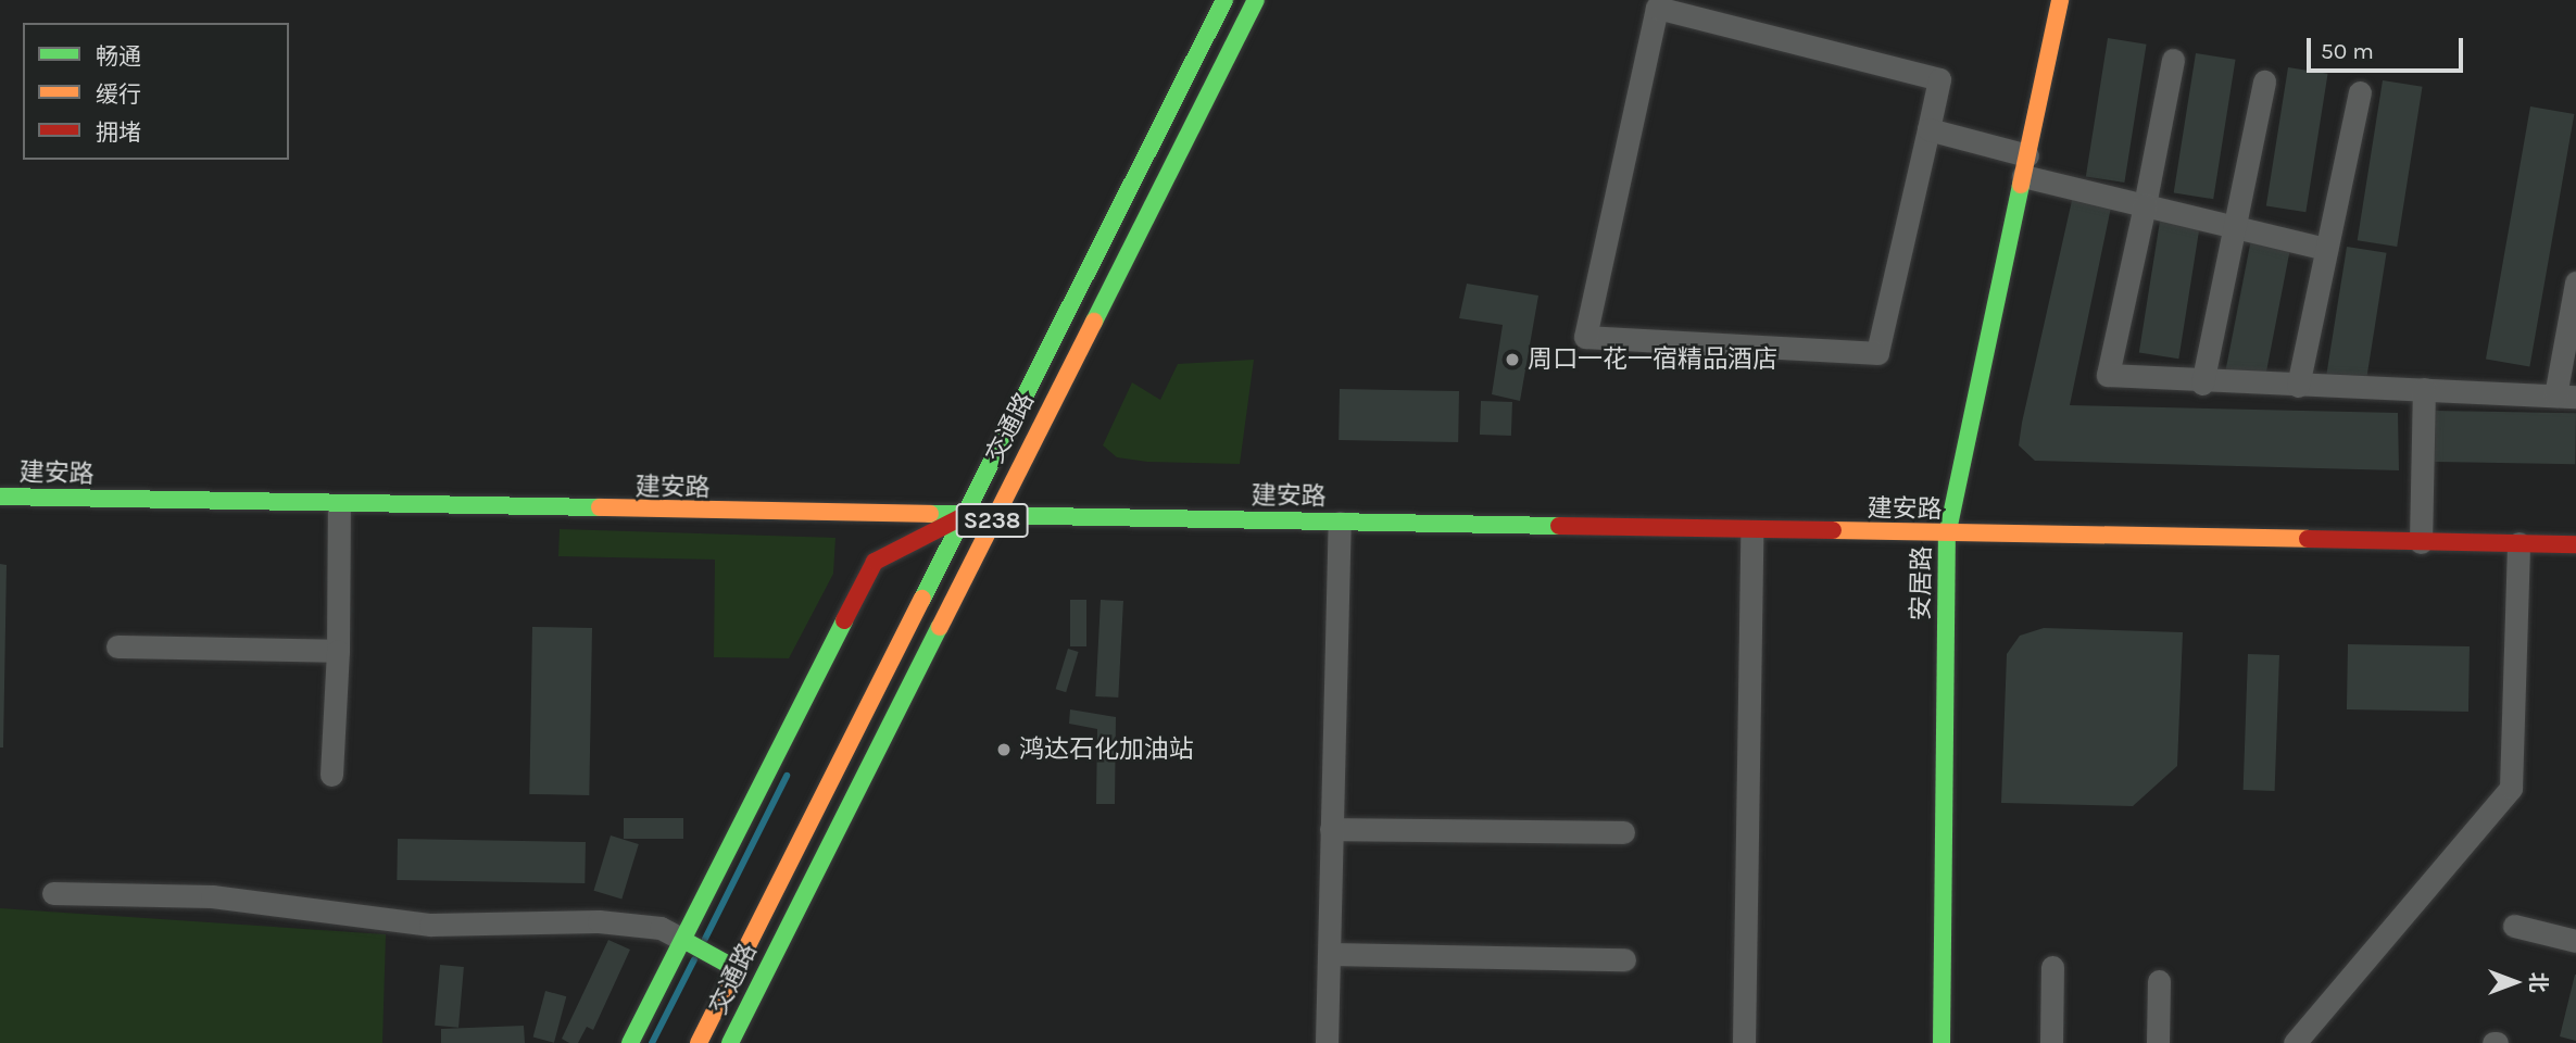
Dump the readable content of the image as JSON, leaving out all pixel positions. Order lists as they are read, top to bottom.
{
  "streets": {
    "street": [
      "交通路",
      "建安路",
      "S238",
      "安居路"
    ]
  },
  "crossings": [
    ["交通路", "建安路"],
    ["建安路", "安居路"]
  ],
  "places": ["周口一花一宿精品酒店", "鸿达石化加油站"],
  "legend": ["畅通", "缓行", "拥堵"],
  "scale_bar": "50 m",
  "north": "right"
}
